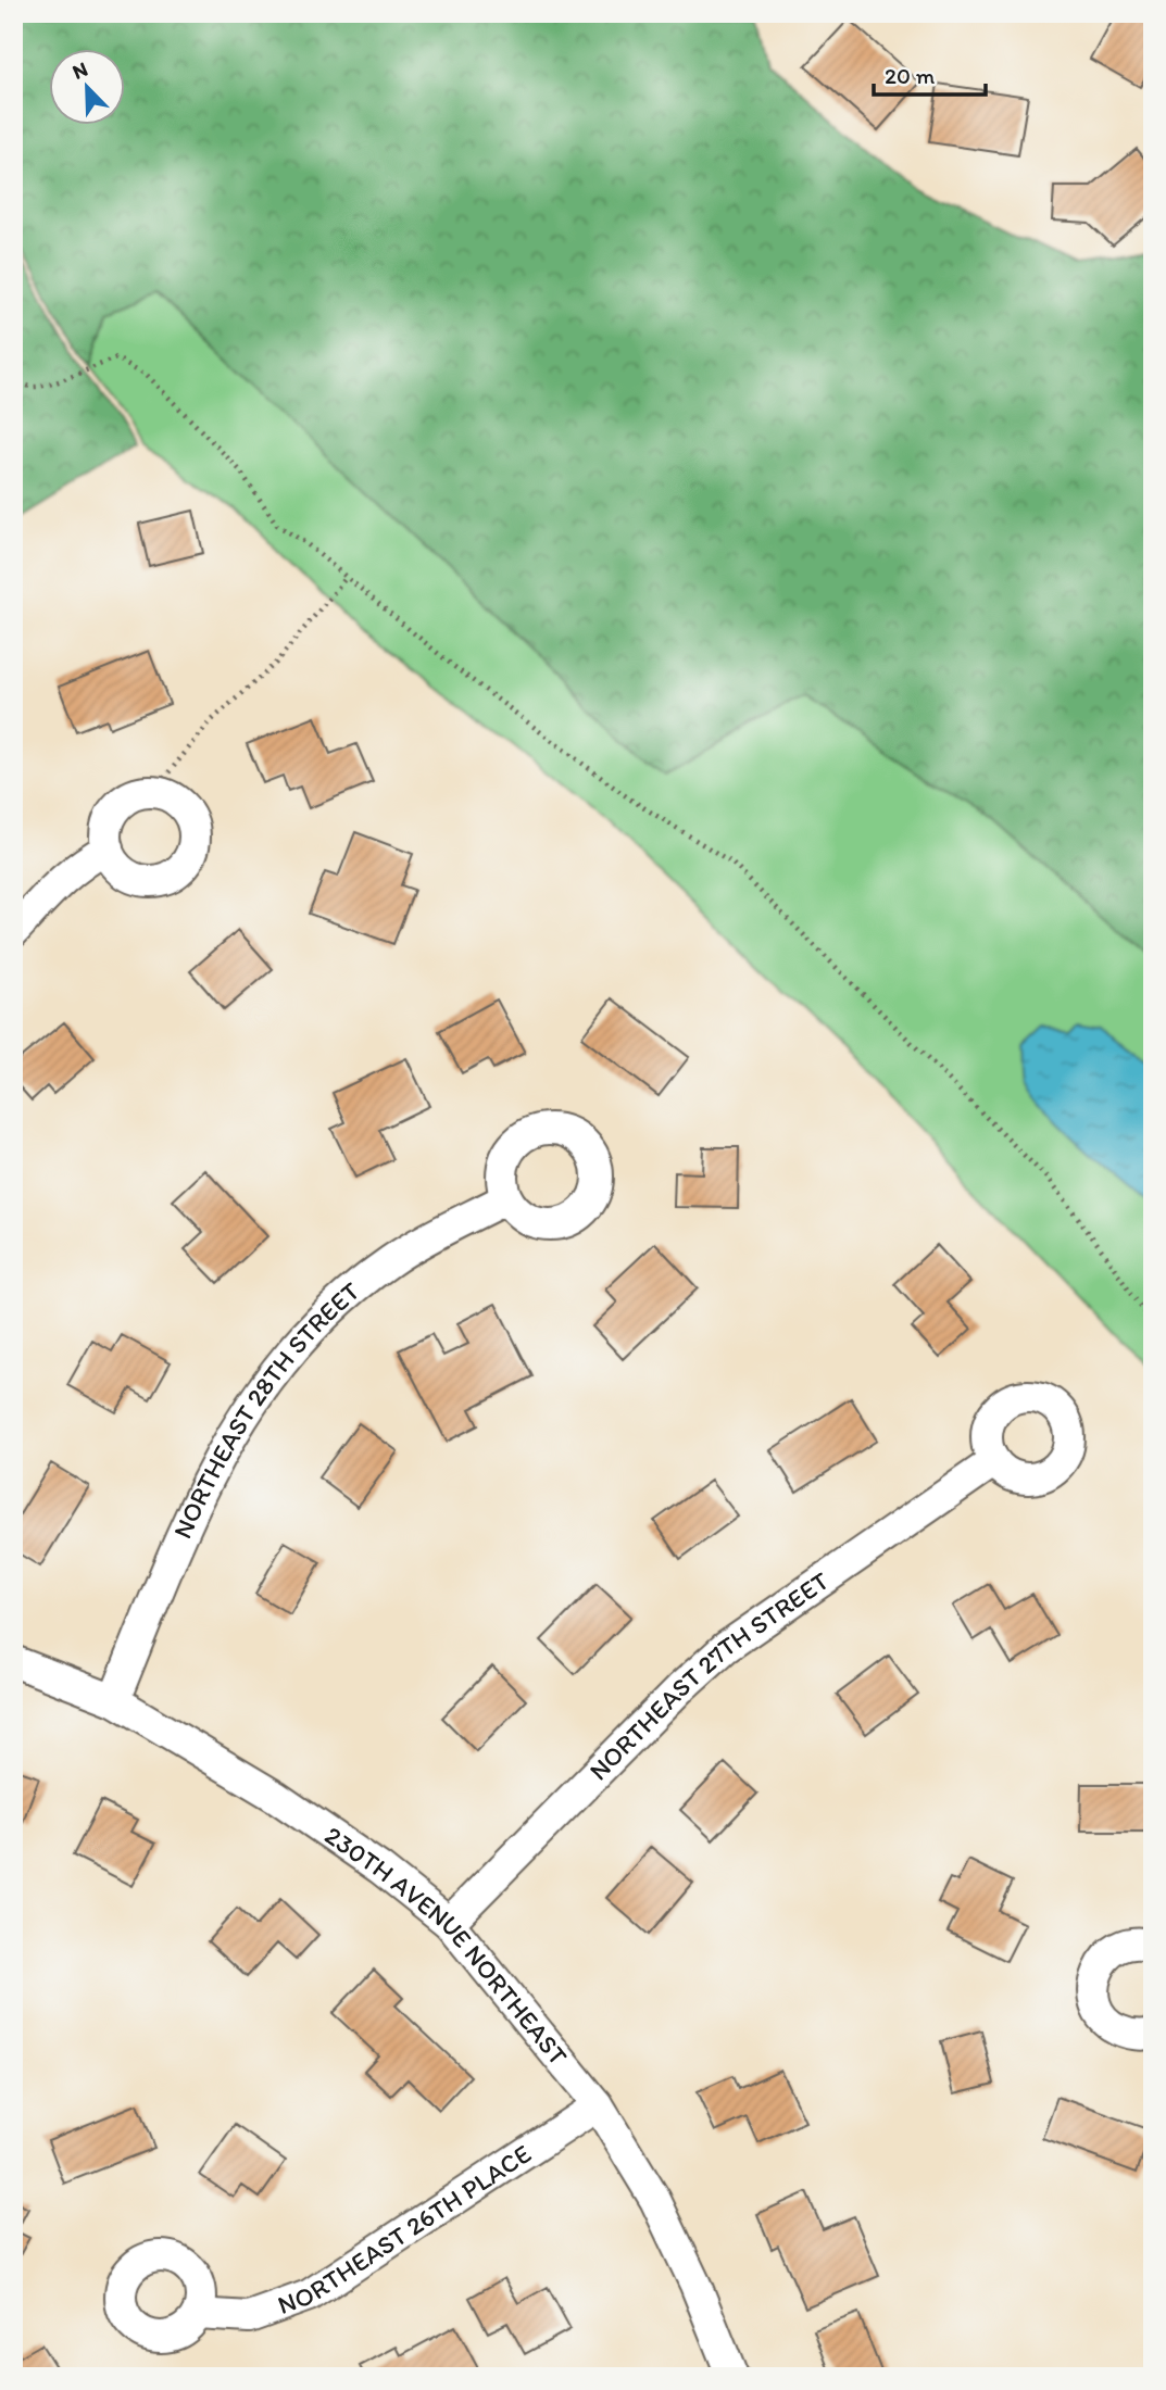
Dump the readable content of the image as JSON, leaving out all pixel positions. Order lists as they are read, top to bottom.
{
  "streets": {
    "street": [
      "NORTHEAST 28TH STREET",
      "NORTHEAST 27TH STREET",
      "230TH AVENUE NORTHEAST",
      "NORTHEAST 26TH PLACE"
    ]
  },
  "crossings": [
    ["NORTHEAST 28TH STREET", "230TH AVENUE NORTHEAST"],
    ["NORTHEAST 27TH STREET", "230TH AVENUE NORTHEAST"],
    ["230TH AVENUE NORTHEAST", "NORTHEAST 26TH PLACE"]
  ],
  "scale_bar": "20 m",
  "north": "top left"
}
